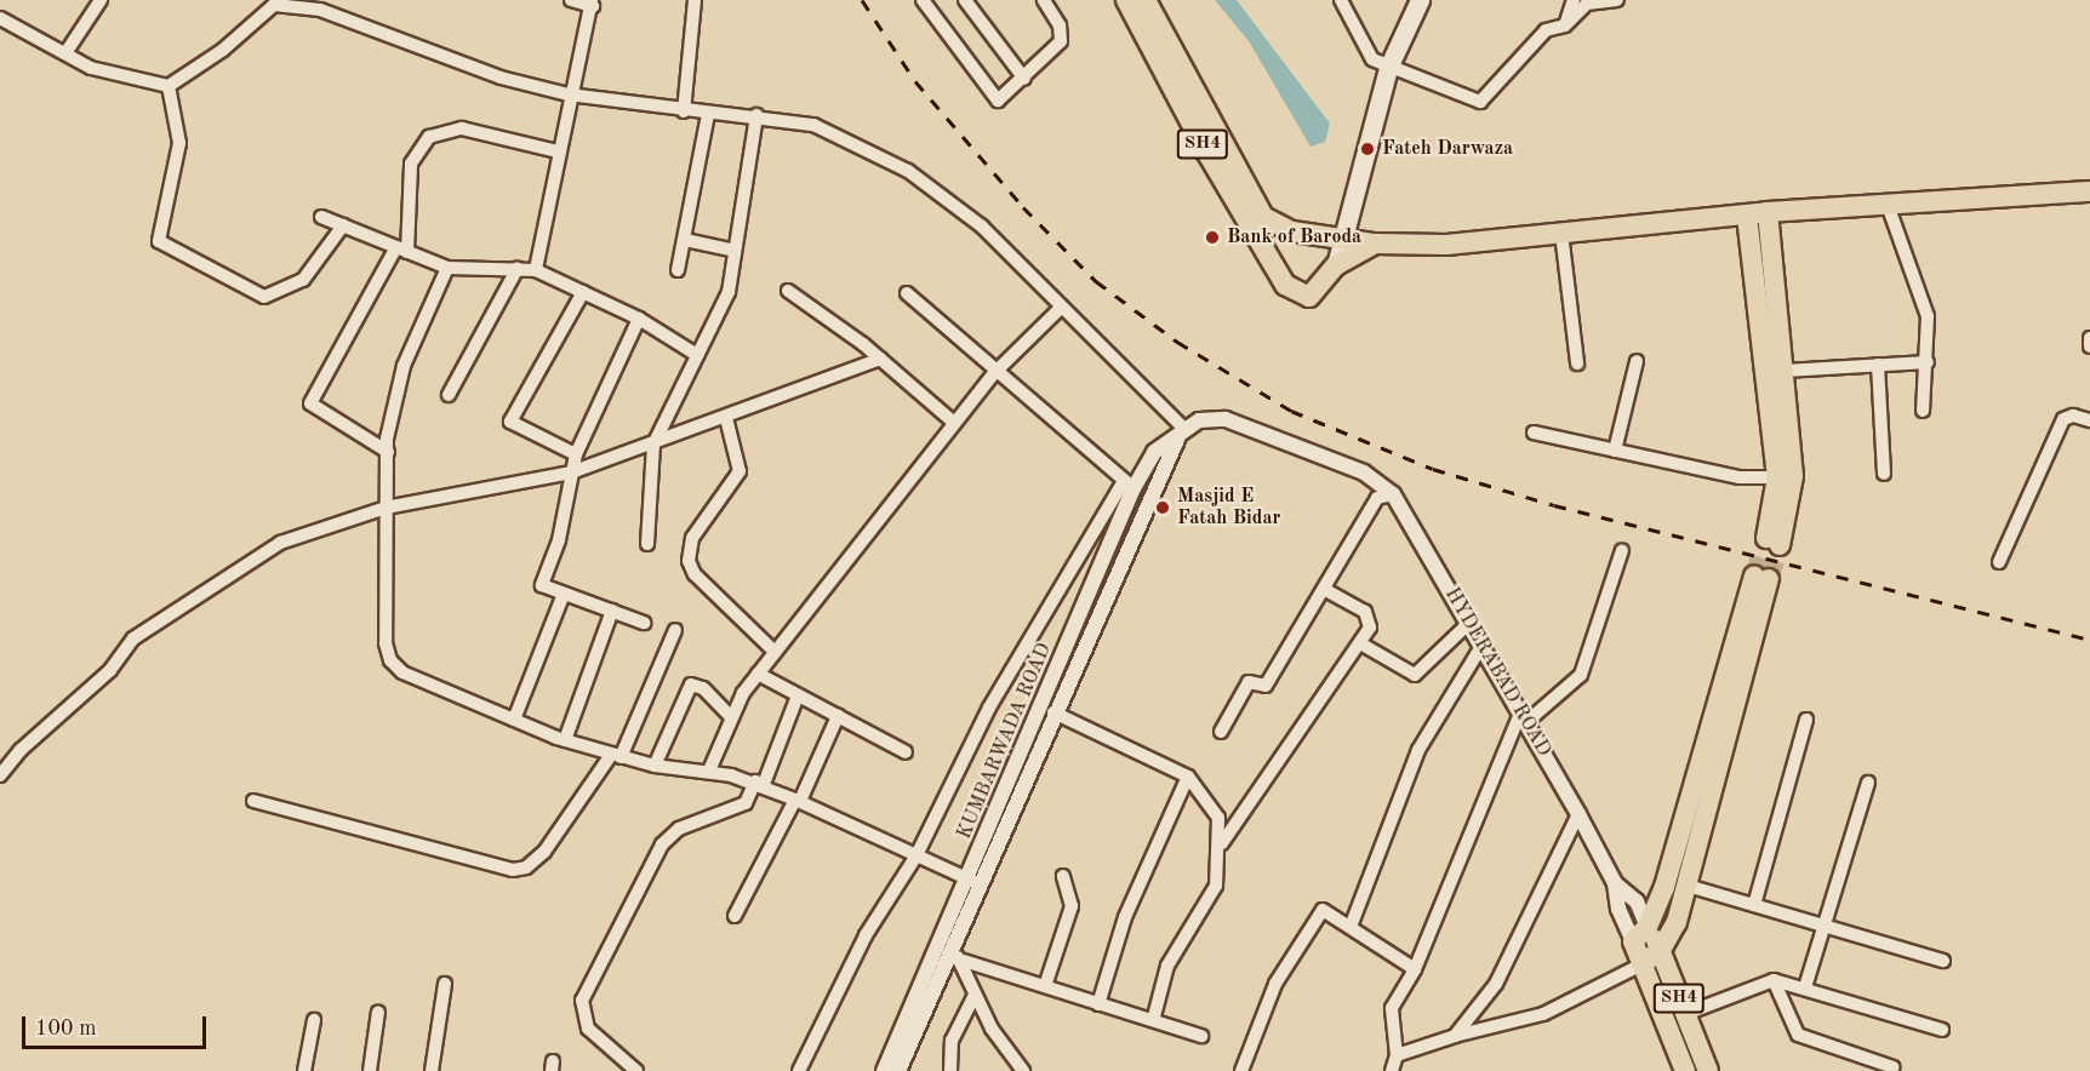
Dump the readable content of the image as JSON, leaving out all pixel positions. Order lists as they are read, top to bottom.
{
  "streets": {
    "main road": ["SH4", "HYDERABAD ROAD"],
    "street": ["KUMBARWADA ROAD"]
  },
  "crossings": [
    ["HYDERABAD ROAD", "KUMBARWADA ROAD"]
  ],
  "places": ["Fateh Darwaza", "Bank of Baroda", "Masjid E Fatah Bidar"],
  "scale_bar": "100 m"
}
